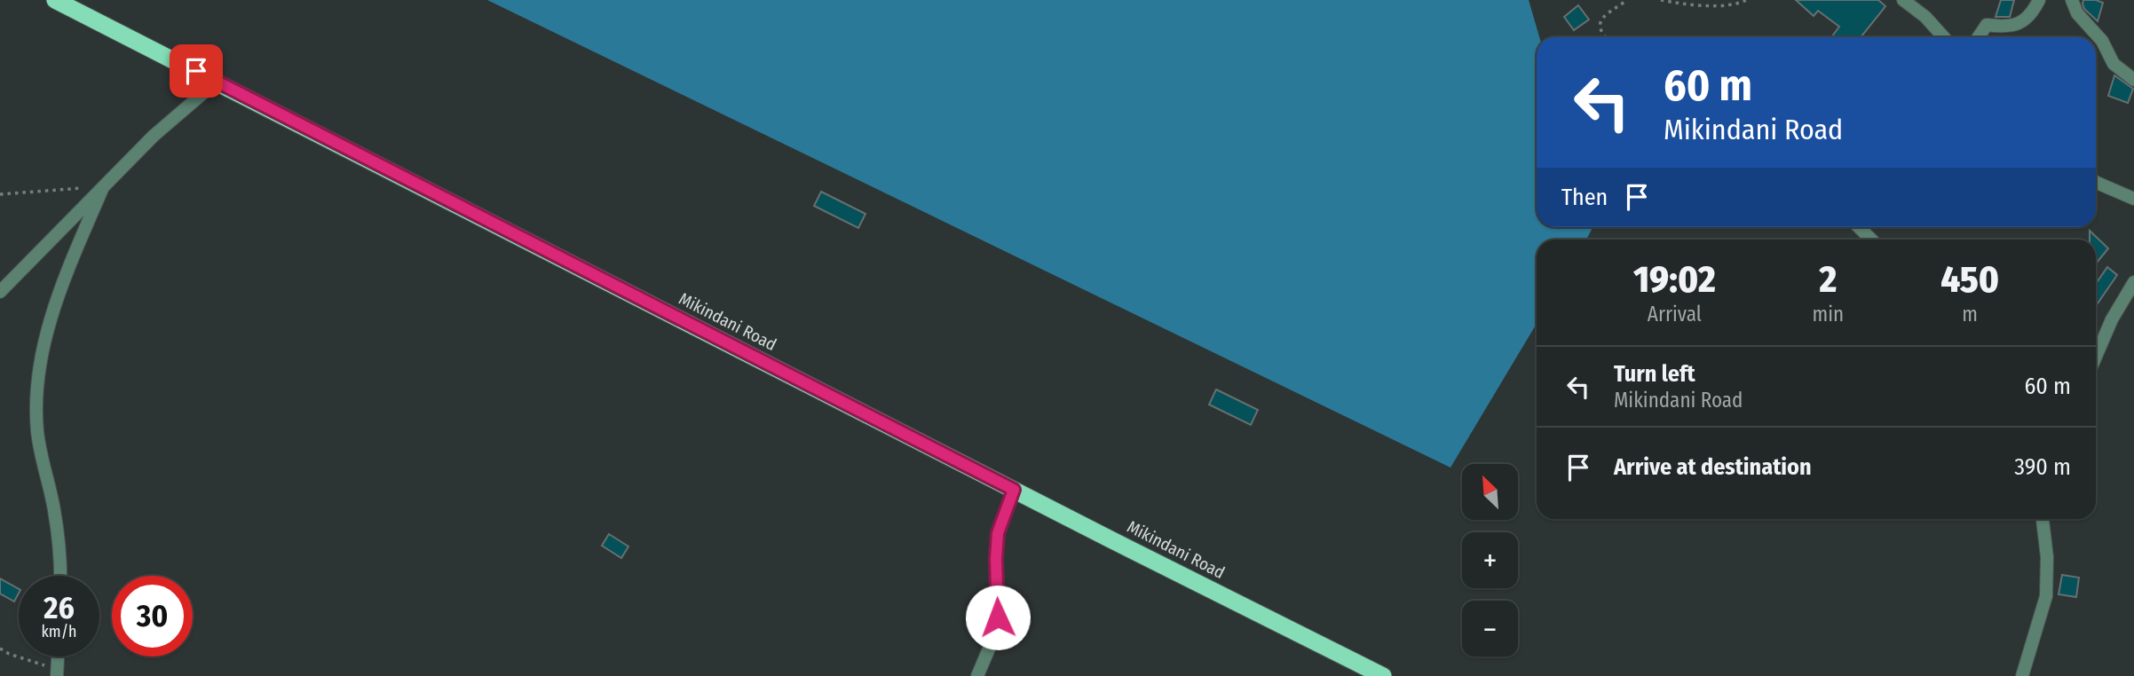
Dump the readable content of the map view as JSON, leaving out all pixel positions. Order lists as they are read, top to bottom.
{
  "streets": {
    "highway": ["Mikindani Road"]
  },
  "north": "top left",
  "page": {
    "turn": ["60 m", "Mikindani Road"],
    "then": "Then",
    "eta": [
      "19:02",
      "Arrival",
      "2",
      "min",
      "450",
      "m"
    ],
    "list": [
      {
        "name": "Turn left",
        "note": "Mikindani Road",
        "value": "60 m"
      },
      {
        "name": "Arrive at destination",
        "value": "390 m"
      }
    ],
    "map_buttons": ["+", "−"],
    "speed": "26 km/h",
    "limit": "30"
  }
}
